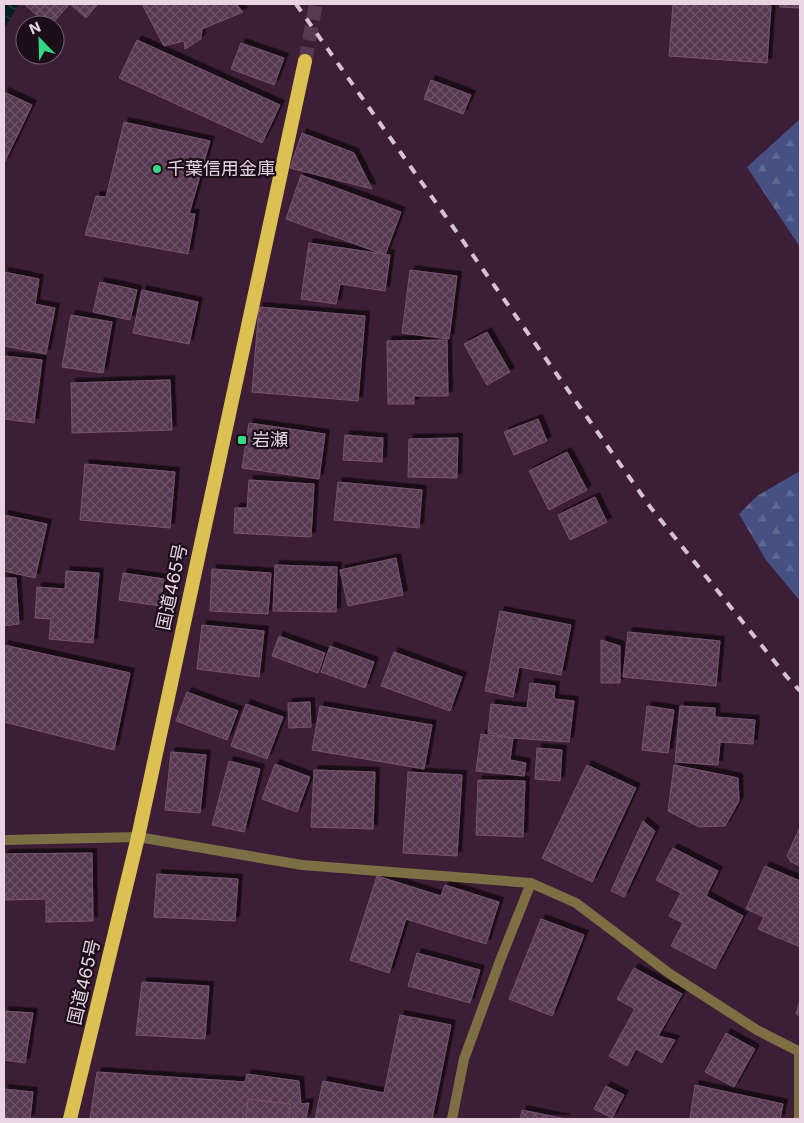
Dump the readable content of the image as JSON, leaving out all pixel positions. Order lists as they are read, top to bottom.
{
  "streets": {
    "highway": ["国道465号"]
  },
  "places": {
    "other": ["千葉信用金庫"],
    "transit": ["岩瀬"]
  },
  "north": "top left"
}
